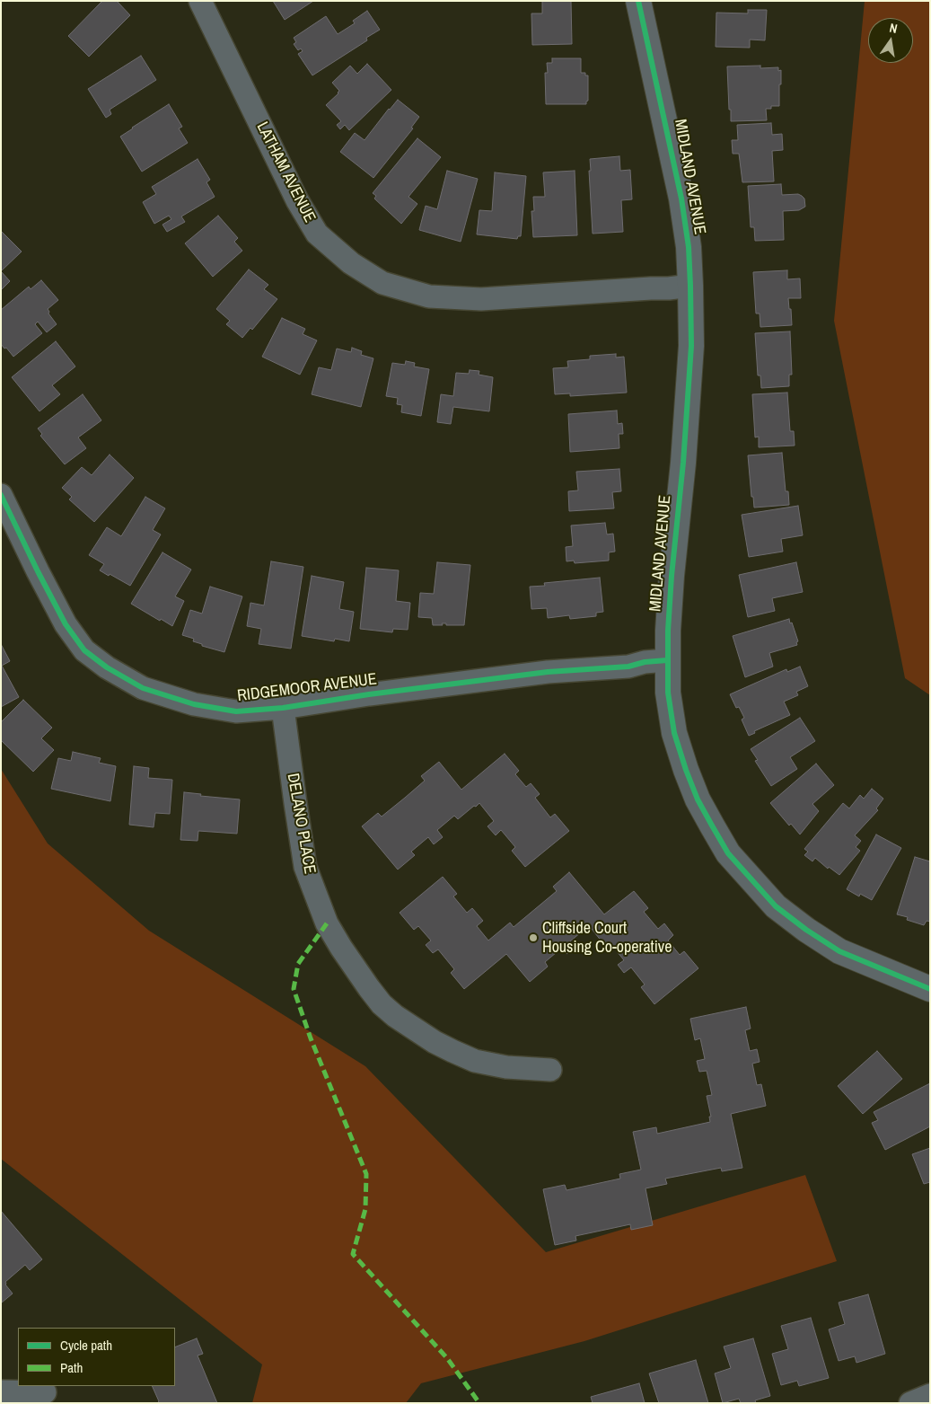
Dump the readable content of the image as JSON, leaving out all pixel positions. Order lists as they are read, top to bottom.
{
  "streets": {
    "street": [
      "LATHAM AVENUE",
      "MIDLAND AVENUE",
      "RIDGEMOOR AVENUE",
      "DELANO PLACE"
    ]
  },
  "crossings": [
    ["LATHAM AVENUE", "MIDLAND AVENUE"],
    ["MIDLAND AVENUE", "RIDGEMOOR AVENUE"],
    ["RIDGEMOOR AVENUE", "DELANO PLACE"]
  ],
  "places": ["Cliffside Court Housing Co-operative"],
  "legend": ["Cycle path", "Path"],
  "north": "top"
}
